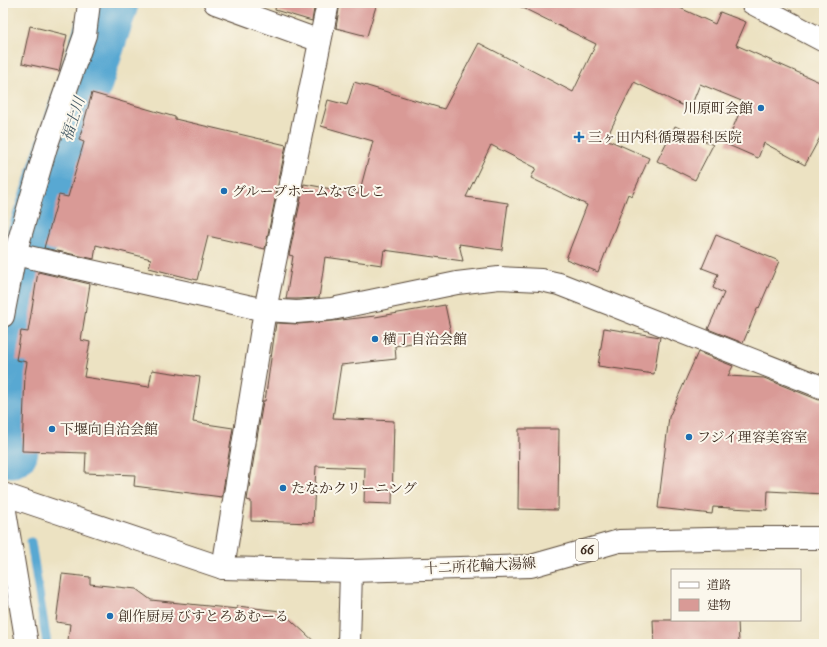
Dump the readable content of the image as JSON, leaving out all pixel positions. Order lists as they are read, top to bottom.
{
  "streets": {
    "street": ["66", "十二所花輪大湯線"]
  },
  "water": ["福士川"],
  "places": {
    "other": [
      "川原町会館",
      "グループホームなでしこ",
      "横丁自治会館",
      "下堰向自治会館",
      "フジイ理容美容室",
      "たなかクリーニング",
      "創作厨房 びすとろあむーる"
    ],
    "health": ["三ヶ田内科循環器科医院"]
  },
  "legend": ["道路", "建物"]
}
